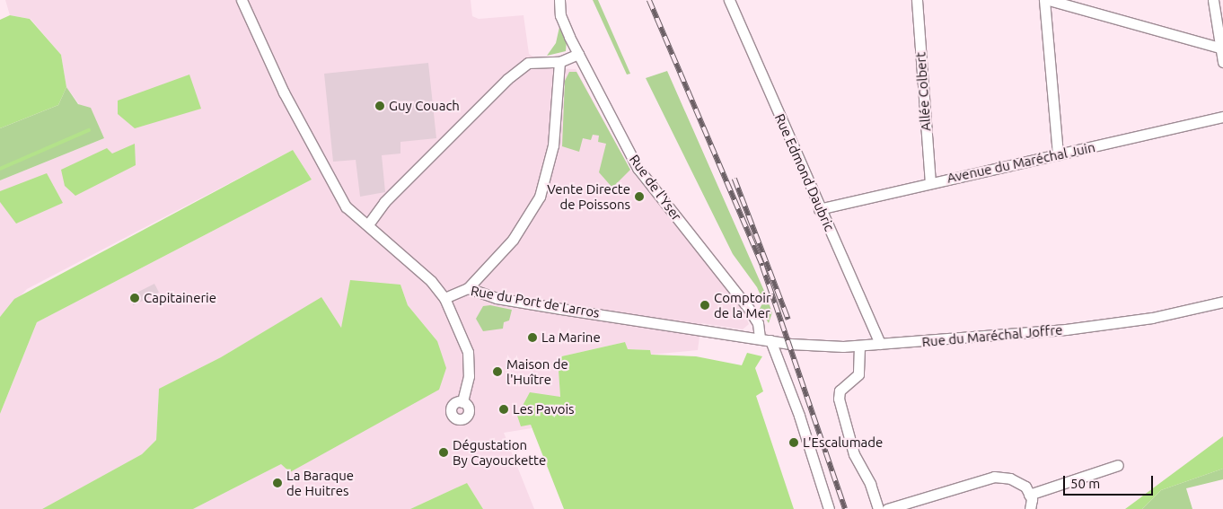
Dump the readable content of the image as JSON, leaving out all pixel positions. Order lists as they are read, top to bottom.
{
  "streets": {
    "street": [
      "Allée Colbert",
      "Avenue du Maréchal Juin",
      "Rue Edmond Daubric",
      "Rue de l'Yser",
      "Rue du Port de Larros",
      "Rue du Maréchal Joffre"
    ]
  },
  "crossings": [
    ["Allée Colbert", "Avenue du Maréchal Juin"],
    ["Avenue du Maréchal Juin", "Rue Edmond Daubric"],
    ["Rue Edmond Daubric", "Rue du Maréchal Joffre"],
    ["Rue de l'Yser", "Rue du Port de Larros"],
    ["Rue de l'Yser", "Rue du Maréchal Joffre"],
    ["Rue du Port de Larros", "Rue du Maréchal Joffre"]
  ],
  "places": [
    "Guy Couach",
    "Vente Directe de Poissons",
    "Capitainerie",
    "Comptoir de la Mer",
    "La Marine",
    "Maison de l'Huître",
    "Les Pavois",
    "L'Escalumade",
    "Dégustation By Cayouckette",
    "La Baraque de Huitres"
  ],
  "scale_bar": "50 m"
}
